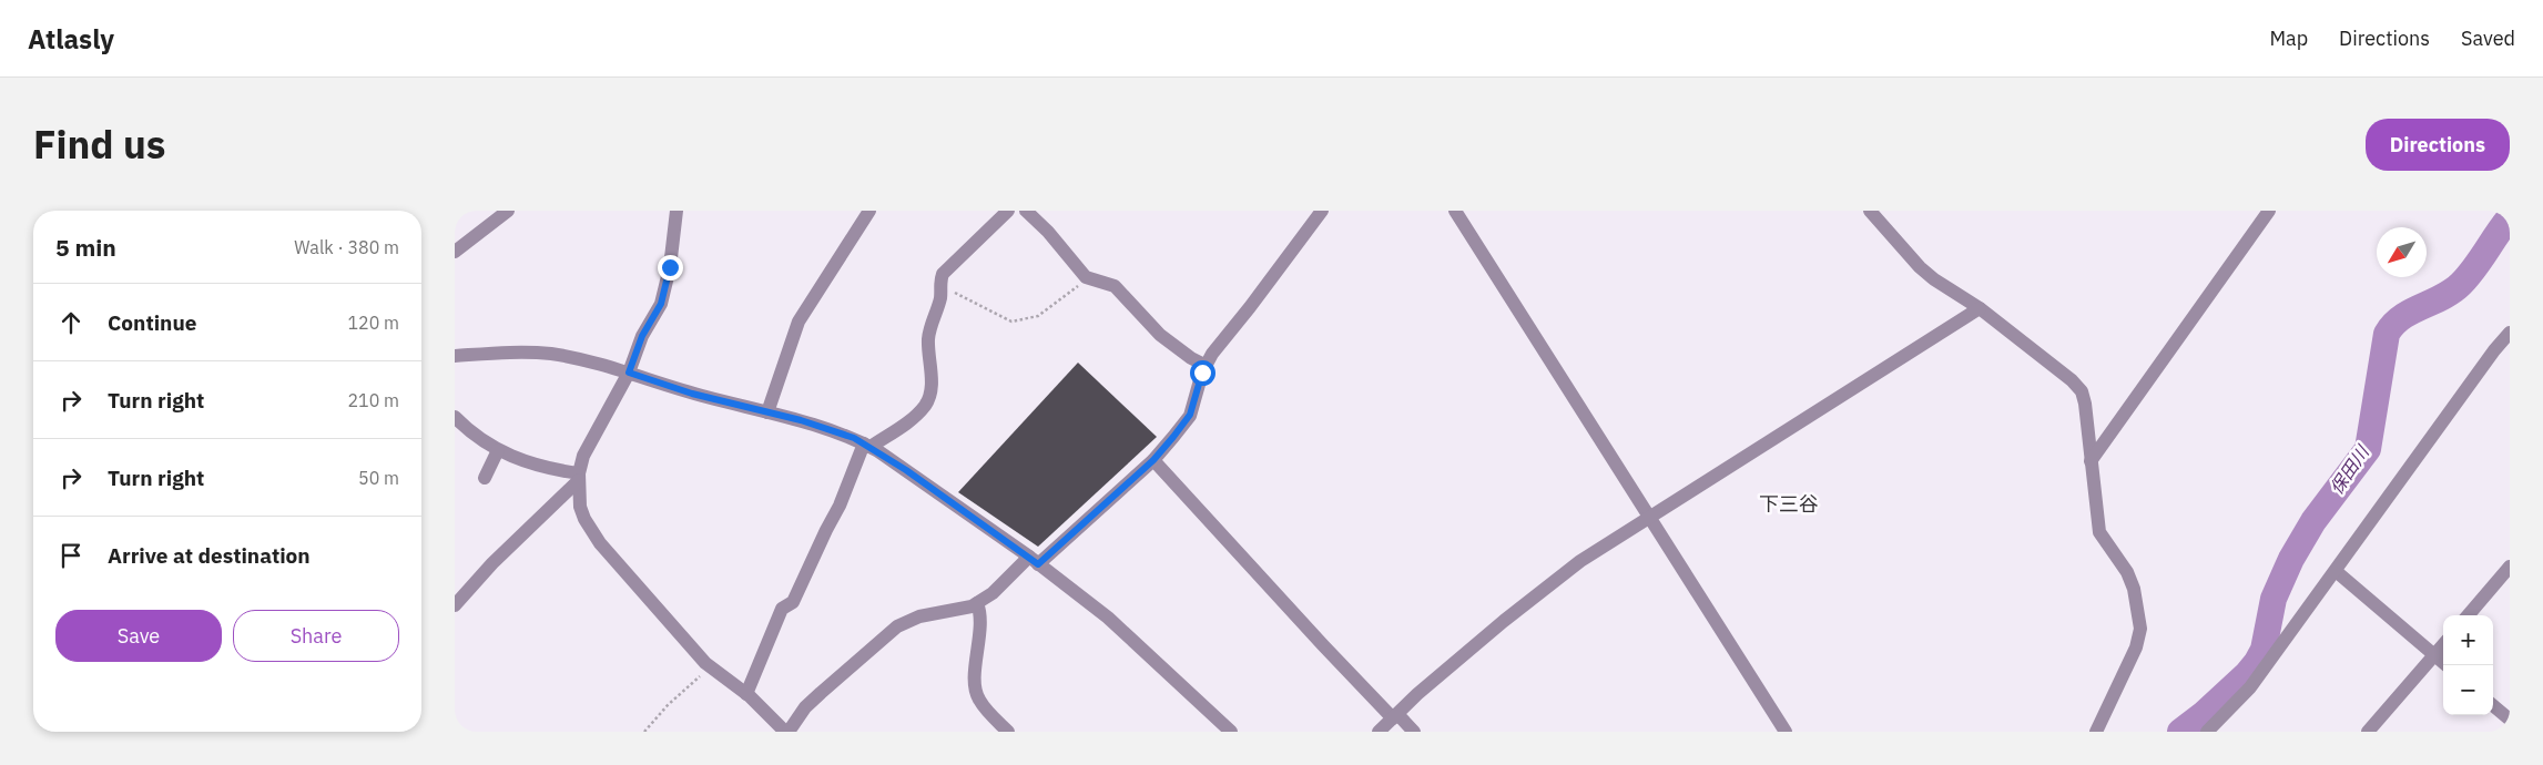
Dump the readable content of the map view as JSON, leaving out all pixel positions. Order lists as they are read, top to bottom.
{
  "districts": ["下三谷"],
  "water": ["保田川"],
  "north": "bottom left",
  "page": {
    "header": "Atlasly",
    "nav": ["Map", "Directions", "Saved"],
    "title": "Find us",
    "buttons": [
      "Directions",
      ["Save", "Share"]
    ],
    "heading": ["5 min", "Walk · 380 m"],
    "list": [
      ["Continue", "120 m"],
      ["Turn right", "210 m"],
      ["Turn right", "50 m"],
      "Arrive at destination"
    ],
    "map_buttons": ["+", "−"]
  }
}
